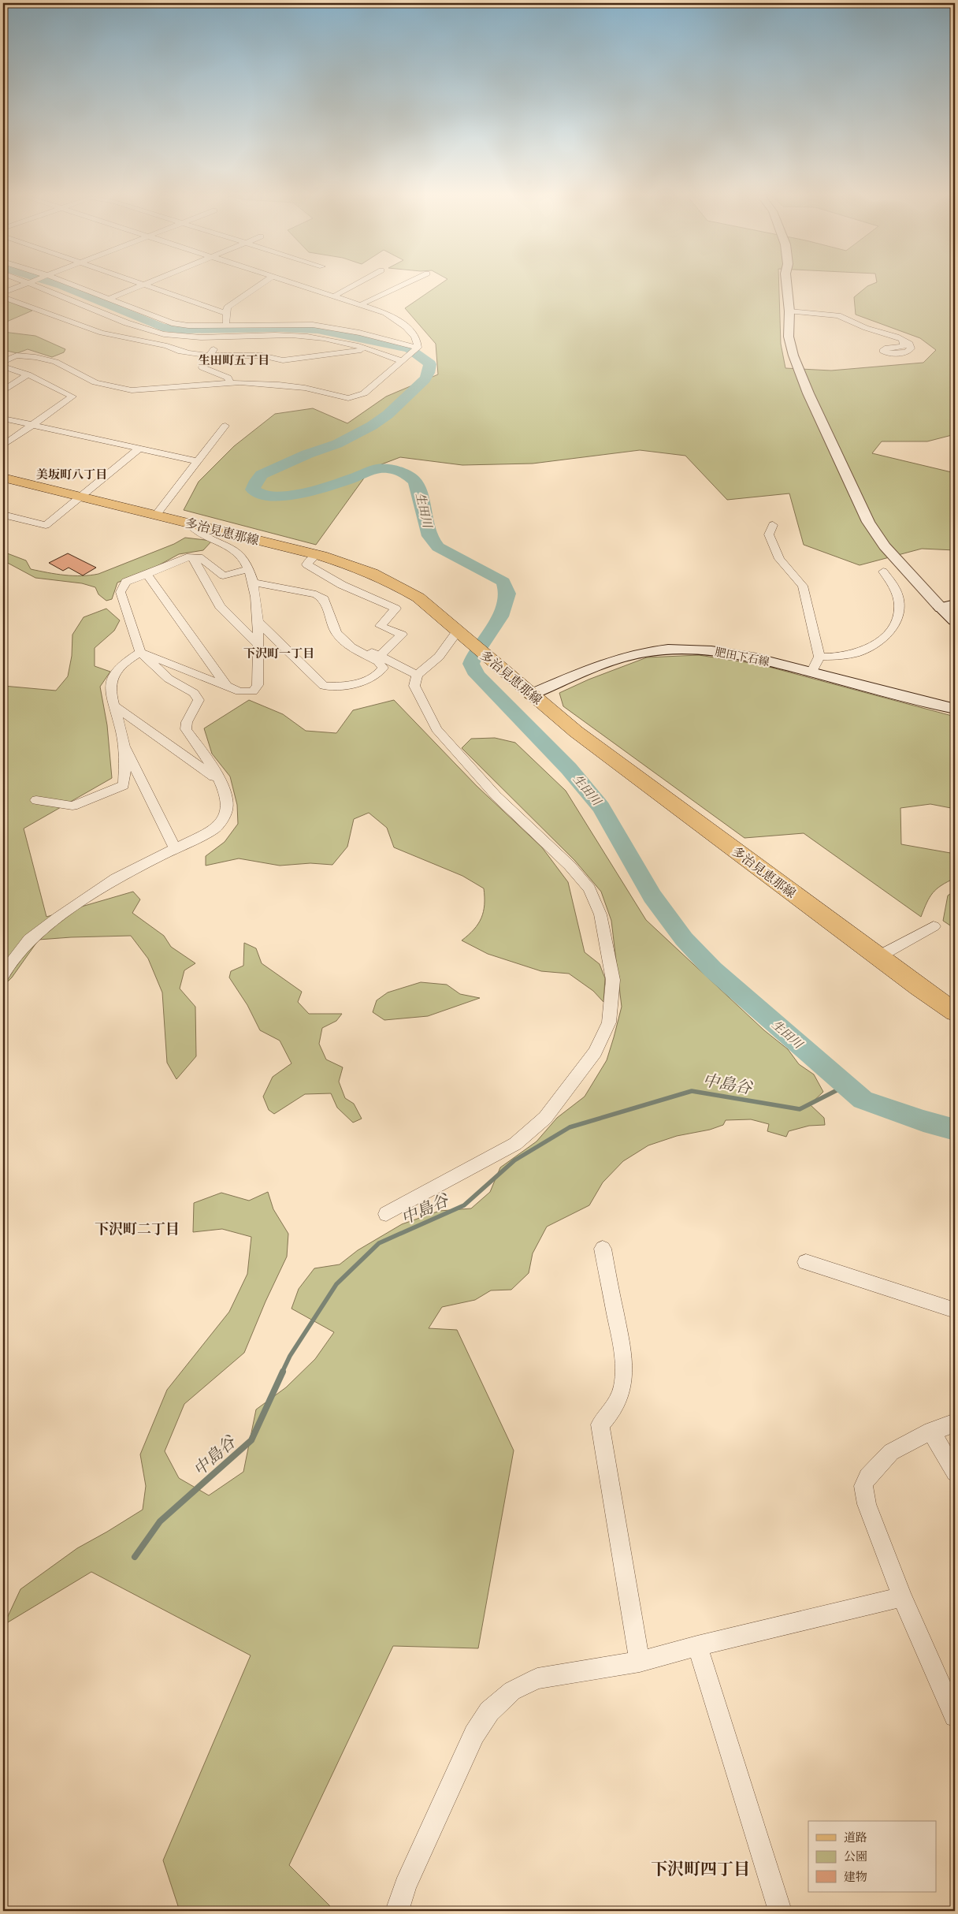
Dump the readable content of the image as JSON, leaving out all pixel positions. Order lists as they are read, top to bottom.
{
  "streets": {
    "main road": ["多治見恵那線", "肥田下石線"]
  },
  "crossings": [
    ["多治見恵那線", "肥田下石線"]
  ],
  "districts": [
    "生田町五丁目",
    "美坂町八丁目",
    "下沢町一丁目",
    "下沢町二丁目",
    "下沢町四丁目"
  ],
  "water": ["生田川", "中島谷"],
  "legend": ["道路", "公園", "建物"]
}
